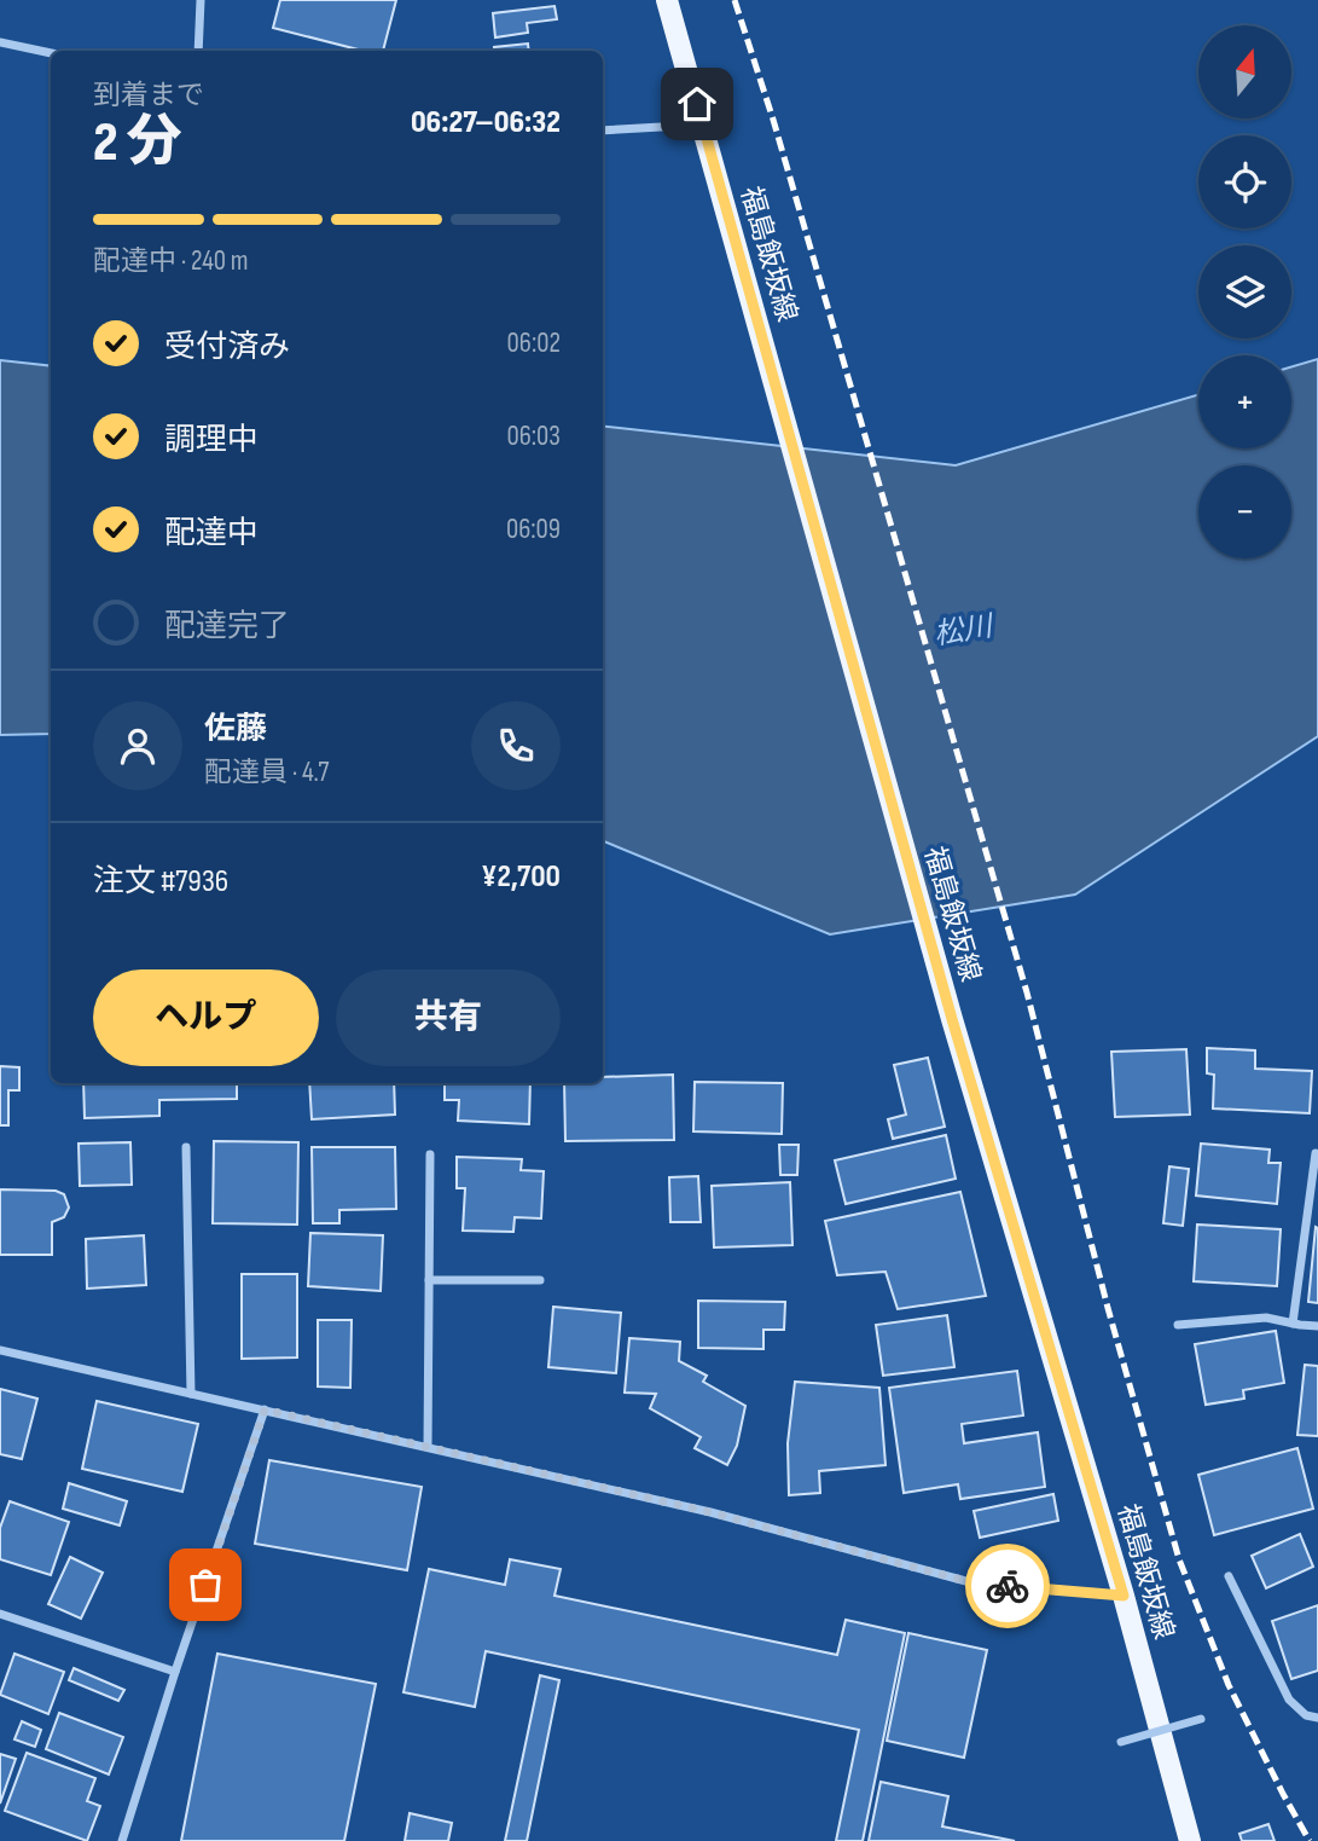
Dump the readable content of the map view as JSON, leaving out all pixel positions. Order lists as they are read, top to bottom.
{
  "streets": {
    "main road": ["福島飯坂線"]
  },
  "water": ["松川"],
  "north": "top",
  "page": {
    "map_buttons": ["+", "−"],
    "heading": ["2 分", "到着まで", "06:27–06:32"],
    "panel": [
      "佐藤",
      "配達員 · 4.7",
      "注文 #7936",
      "¥2,700"
    ],
    "bar": "配達中 · 240 m",
    "list": [
      ["受付済み", "06:02"],
      ["調理中", "06:03"],
      ["配達中", "06:09"],
      "配達完了"
    ],
    "buttons": ["ヘルプ", "共有"]
  }
}
